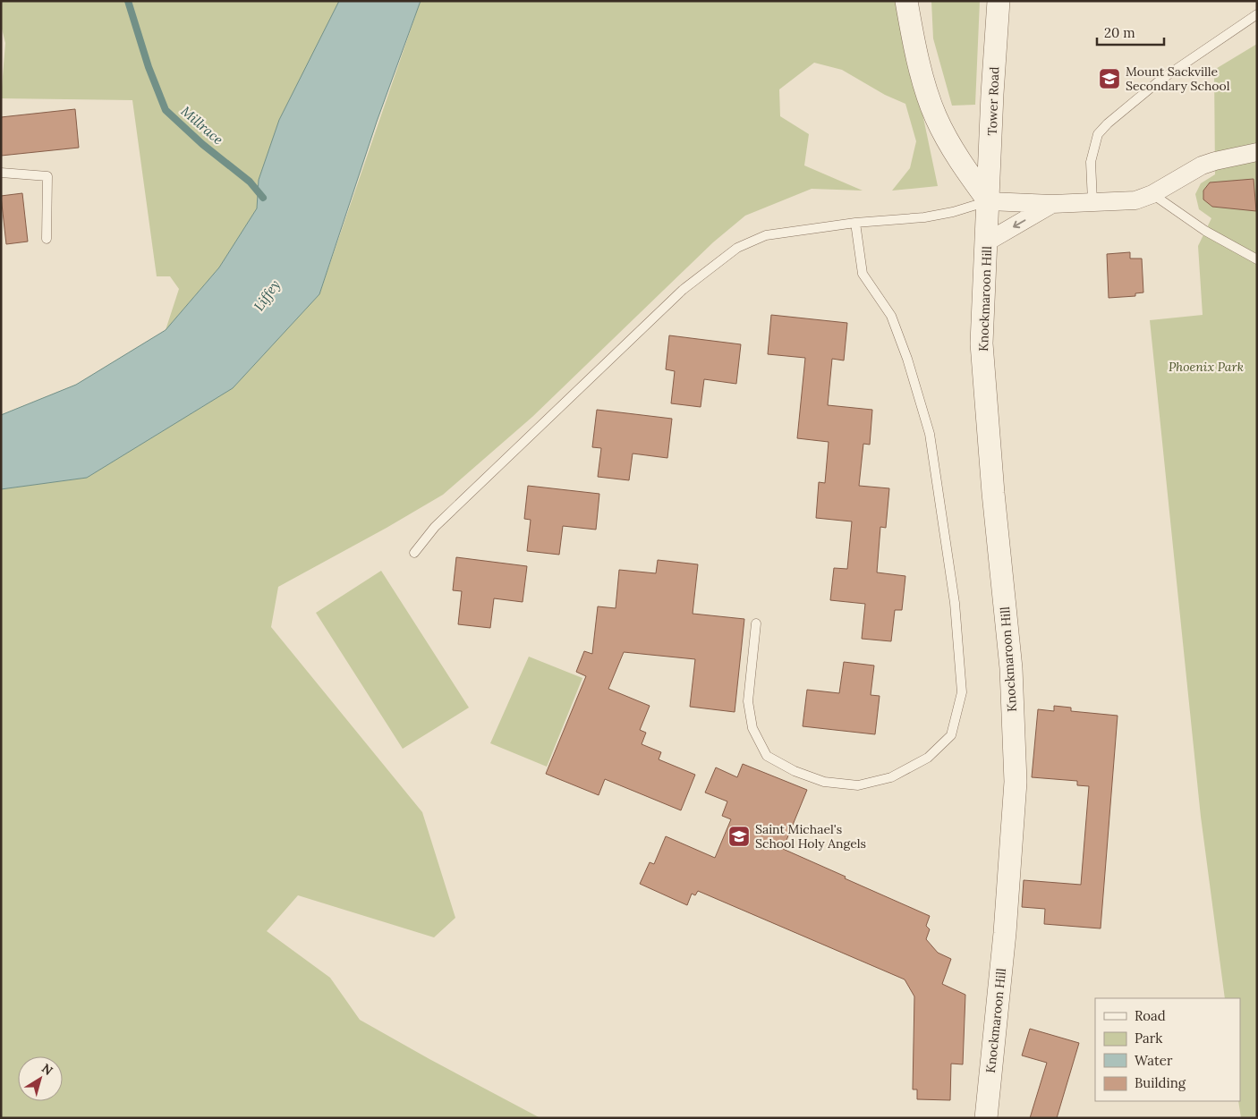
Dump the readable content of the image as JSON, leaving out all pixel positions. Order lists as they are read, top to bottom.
{
  "streets": {
    "street": ["Tower Road", "Knockmaroon Hill"]
  },
  "crossings": [
    ["Tower Road", "Knockmaroon Hill"]
  ],
  "water": ["Millrace", "Liffey"],
  "parks": ["Phoenix Park"],
  "places": {
    "school or university": ["Mount Sackville Secondary School", "Saint Michael's School Holy Angels"]
  },
  "legend": [
    "Road",
    "Park",
    "Water",
    "Building"
  ],
  "scale_bar": "20 m",
  "north": "top right"
}
